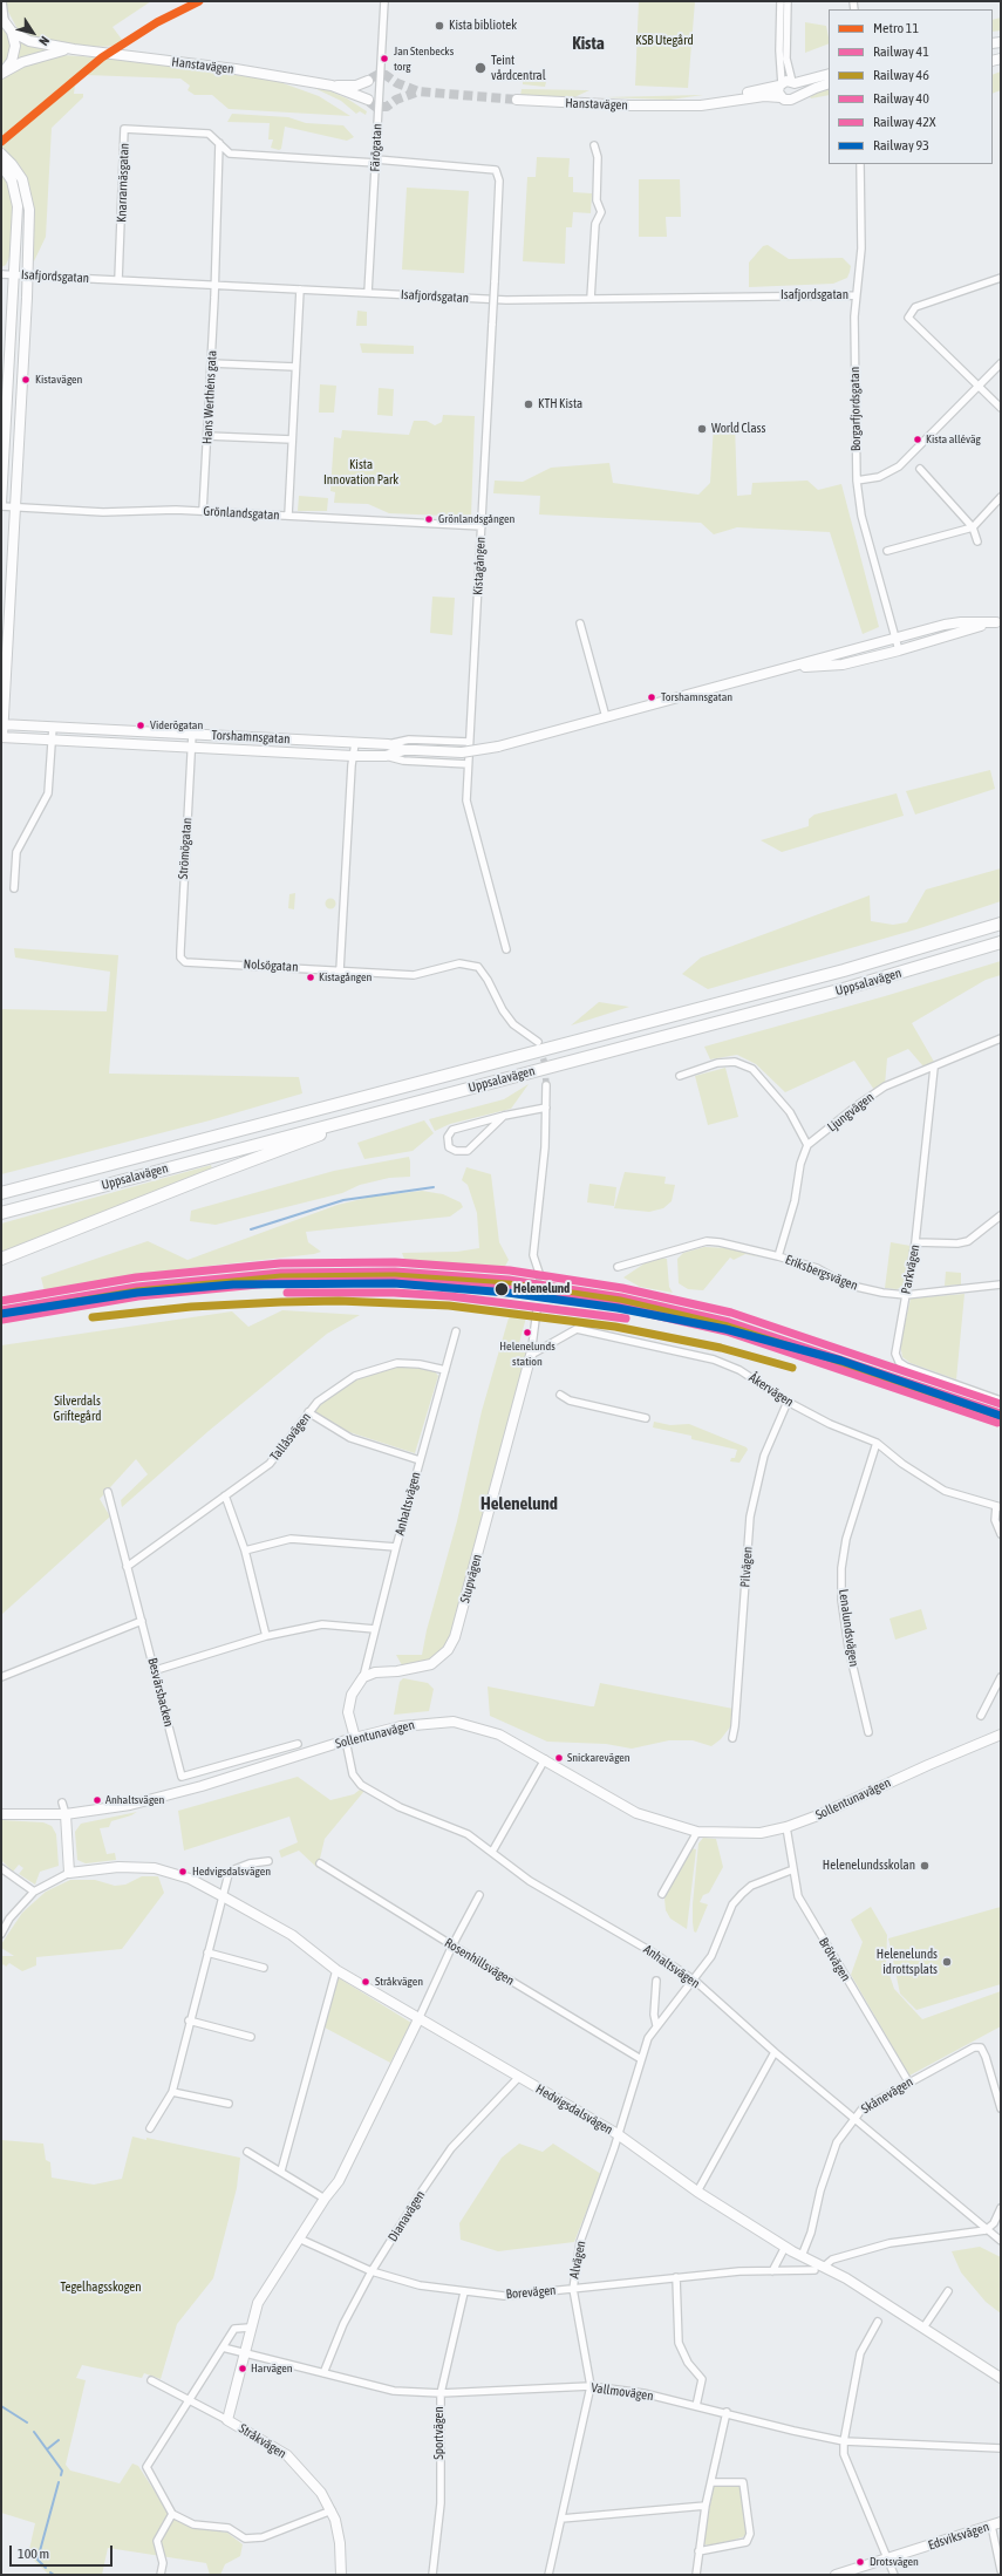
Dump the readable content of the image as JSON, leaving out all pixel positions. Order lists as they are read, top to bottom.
{
  "streets": {
    "highway": ["Uppsalavägen"],
    "street": [
      "Hanstavägen",
      "Färögatan",
      "Knarrarnäsgatan",
      "Isafjordsgatan",
      "Hans Werthéns gata",
      "Borgarfjordsgatan",
      "Grönlandsgatan",
      "Kistagången",
      "Torshamnsgatan",
      "Strömögatan",
      "Nolsögatan",
      "Ljungvägen",
      "Parkvägen",
      "Eriksbergsvägen",
      "Åkervägen",
      "Tallåsvägen",
      "Anhaltsvägen",
      "Pilvägen",
      "Stupvägen",
      "Lenalundsvägen",
      "Besvärsbacken",
      "Sollentunavägen",
      "Brötvägen",
      "Rosenhillsvägen",
      "Skånevägen",
      "Hedvigsdalsvägen",
      "Dianavägen",
      "Alvägen",
      "Borevägen",
      "Vallmovägen",
      "Sportvägen",
      "Stråkvägen",
      "Edsviksvägen"
    ]
  },
  "crossings": [
    ["Färögatan", "Knarrarnäsgatan"],
    ["Färögatan", "Isafjordsgatan"],
    ["Knarrarnäsgatan", "Isafjordsgatan"],
    ["Knarrarnäsgatan", "Kistagången"],
    ["Isafjordsgatan", "Hans Werthéns gata"],
    ["Isafjordsgatan", "Borgarfjordsgatan"],
    ["Hans Werthéns gata", "Grönlandsgatan"],
    ["Borgarfjordsgatan", "Torshamnsgatan"],
    ["Grönlandsgatan", "Kistagången"],
    ["Kistagången", "Torshamnsgatan"],
    ["Torshamnsgatan", "Strömögatan"],
    ["Strömögatan", "Nolsögatan"],
    ["Ljungvägen", "Parkvägen"],
    ["Ljungvägen", "Eriksbergsvägen"],
    ["Parkvägen", "Eriksbergsvägen"],
    ["Åkervägen", "Pilvägen"],
    ["Åkervägen", "Stupvägen"],
    ["Åkervägen", "Lenalundsvägen"],
    ["Tallåsvägen", "Anhaltsvägen"],
    ["Tallåsvägen", "Besvärsbacken"],
    ["Anhaltsvägen", "Stupvägen"],
    ["Anhaltsvägen", "Sollentunavägen"],
    ["Anhaltsvägen", "Skånevägen"],
    ["Anhaltsvägen", "Alvägen"],
    ["Sollentunavägen", "Brötvägen"],
    ["Brötvägen", "Skånevägen"],
    ["Brötvägen", "Alvägen"],
    ["Rosenhillsvägen", "Alvägen"],
    ["Rosenhillsvägen", "Stråkvägen"],
    ["Skånevägen", "Hedvigsdalsvägen"],
    ["Hedvigsdalsvägen", "Dianavägen"],
    ["Hedvigsdalsvägen", "Alvägen"],
    ["Hedvigsdalsvägen", "Stråkvägen"],
    ["Dianavägen", "Borevägen"],
    ["Dianavägen", "Vallmovägen"],
    ["Alvägen", "Borevägen"],
    ["Alvägen", "Vallmovägen"],
    ["Borevägen", "Sportvägen"],
    ["Borevägen", "Stråkvägen"],
    ["Vallmovägen", "Sportvägen"],
    ["Vallmovägen", "Stråkvägen"]
  ],
  "districts": ["Kista", "Helenelund"],
  "parks": [
    "KSB Utegård",
    "Kista Innovation Park",
    "Silverdals Griftegård",
    "Tegelhagsskogen"
  ],
  "places": [
    "Kista bibliotek",
    "Jan Stenbecks torg",
    "Teint vårdcentral",
    "Kistavägen",
    "KTH Kista",
    "World Class",
    "Kista alléväg",
    "Grönlandsgången",
    "Torshamnsgatan",
    "Viderögatan",
    "Kistagången",
    "Helenelund",
    "Helenelunds station",
    "Snickarevägen",
    "Anhaltsvägen",
    "Helenelundsskolan",
    "Hedvigsdalsvägen",
    "Helenelunds idrottsplats",
    "Stråkvägen",
    "Harvägen",
    "Drotsvägen"
  ],
  "lines": [
    "metro line 11",
    "rail line 42X",
    "rail line 41",
    "rail line 46",
    "rail line 40",
    "rail line 93"
  ],
  "legend": [
    "Metro 11",
    "Railway 41",
    "Railway 46",
    "Railway 40",
    "Railway 42X",
    "Railway 93"
  ],
  "scale_bar": "100 m",
  "north": "bottom right"
}
